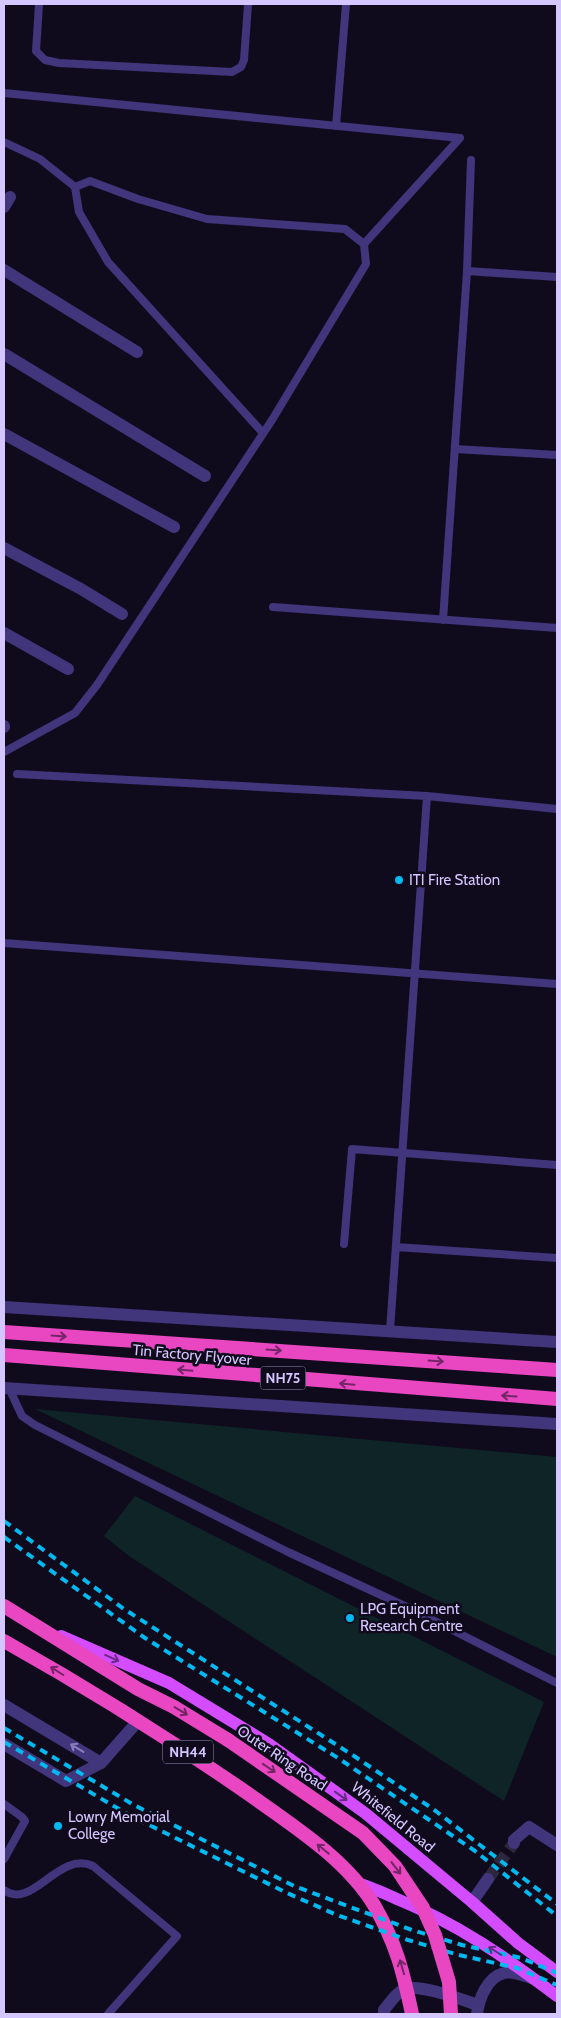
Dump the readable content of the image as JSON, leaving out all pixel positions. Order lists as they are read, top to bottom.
{
  "streets": {
    "highway": [
      "Tin Factory Flyover",
      "NH75",
      "NH44",
      "Outer Ring Road"
    ],
    "main road": ["Whitefield Road"]
  },
  "crossings": [
    ["Outer Ring Road", "Whitefield Road"]
  ],
  "one_way": ["Whitefield Road"],
  "places": ["ITI Fire Station", "LPG Equipment Research Centre", "Lowry Memorial College"]
}
